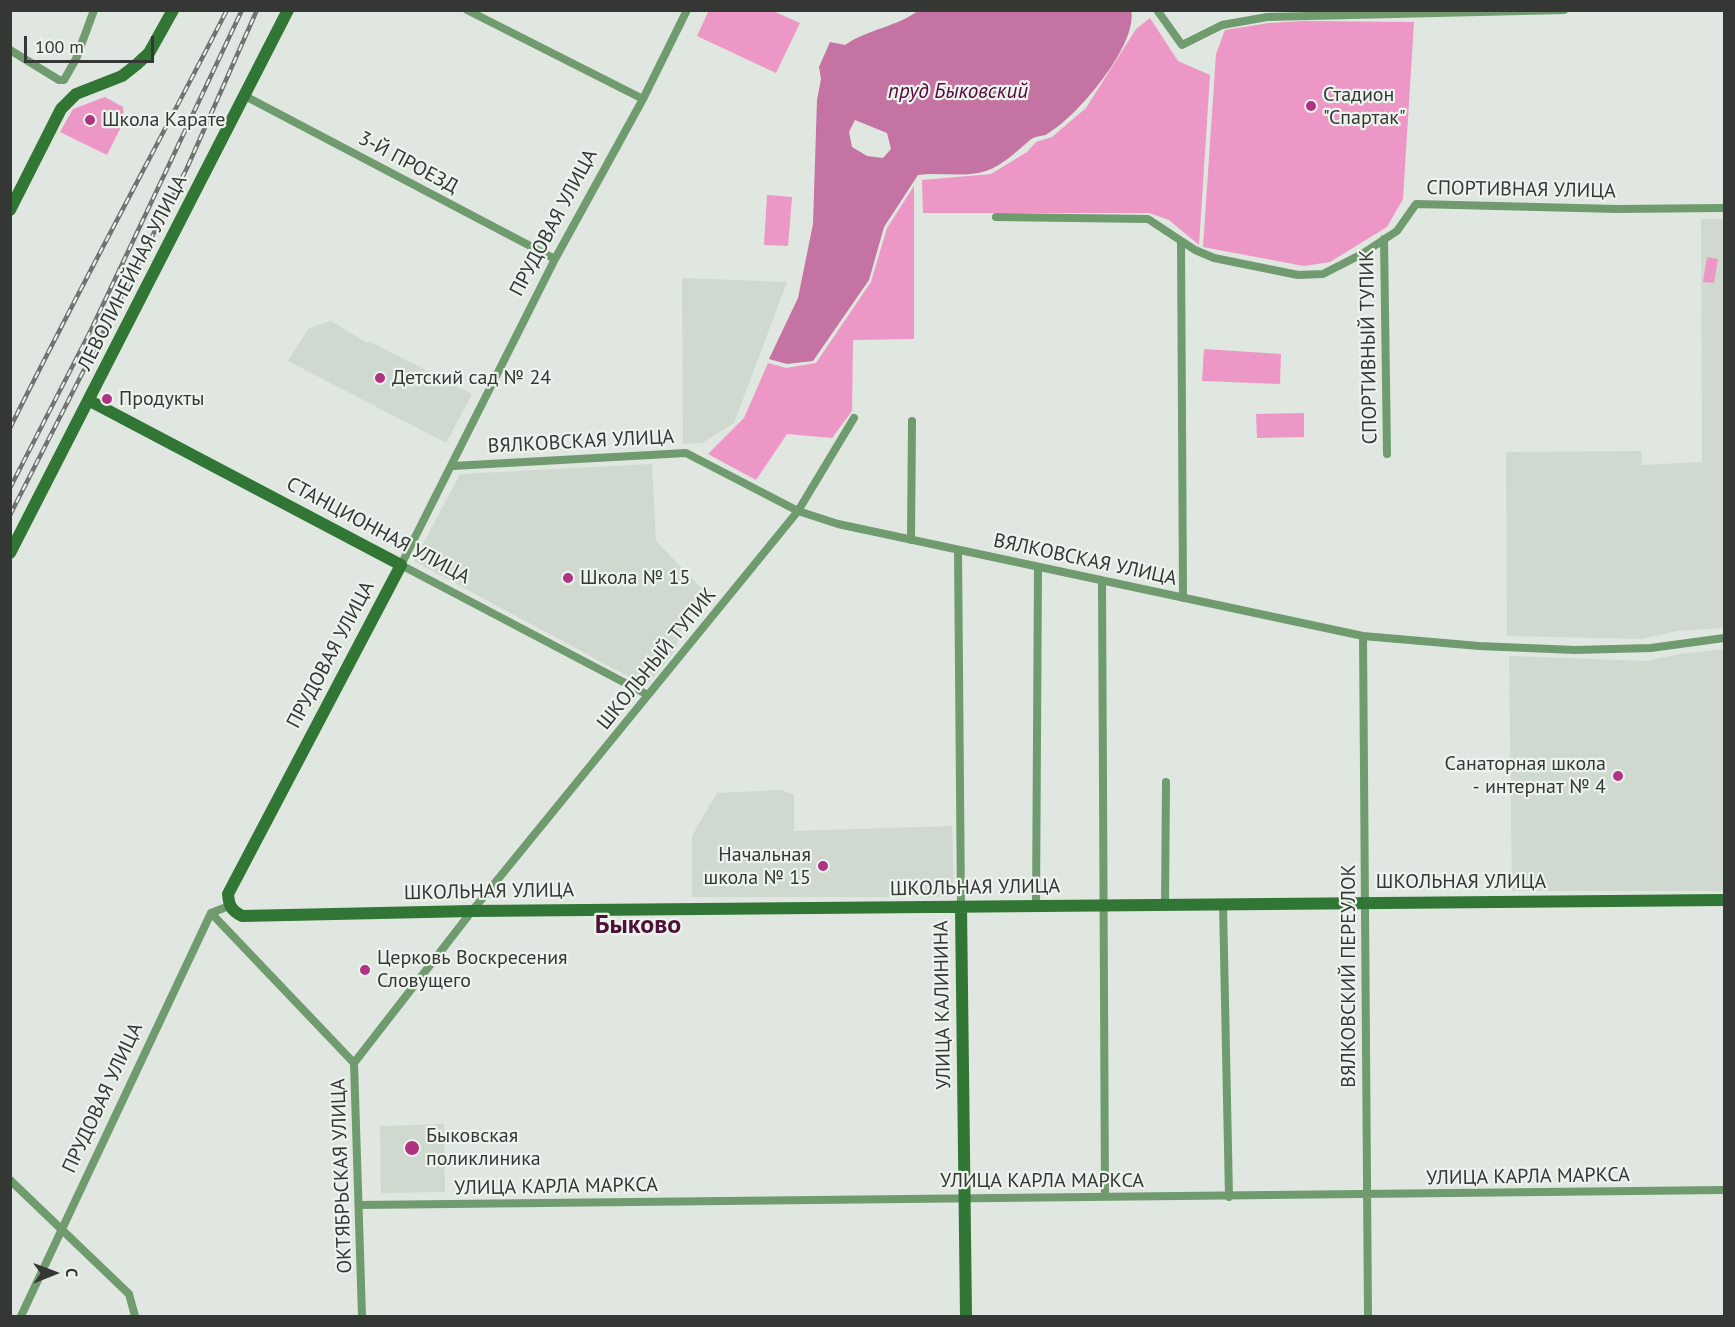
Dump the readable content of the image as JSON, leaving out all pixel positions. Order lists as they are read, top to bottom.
{
  "streets": {
    "main road": [
      "ПРУДОВАЯ УЛИЦА",
      "ЛЕВОЛИНЕЙНАЯ УЛИЦА",
      "СТАНЦИОННАЯ УЛИЦА",
      "ШКОЛЬНАЯ УЛИЦА",
      "УЛИЦА КАЛИНИНА"
    ],
    "street": [
      "3-Й ПРОЕЗД",
      "СПОРТИВНАЯ УЛИЦА",
      "СПОРТИВНЫЙ ТУПИК",
      "ВЯЛКОВСКАЯ УЛИЦА",
      "ШКОЛЬНЫЙ ТУПИК",
      "ВЯЛКОВСКИЙ ПЕРЕУЛОК",
      "ОКТЯБРЬСКАЯ УЛИЦА",
      "УЛИЦА КАРЛА МАРКСА"
    ]
  },
  "crossings": [
    ["3-Й ПРОЕЗД", "ПРУДОВАЯ УЛИЦА"],
    ["3-Й ПРОЕЗД", "ЛЕВОЛИНЕЙНАЯ УЛИЦА"],
    ["СПОРТИВНАЯ УЛИЦА", "СПОРТИВНЫЙ ТУПИК"],
    ["ПРУДОВАЯ УЛИЦА", "ВЯЛКОВСКАЯ УЛИЦА"],
    ["ПРУДОВАЯ УЛИЦА", "СТАНЦИОННАЯ УЛИЦА"],
    ["ПРУДОВАЯ УЛИЦА", "ШКОЛЬНАЯ УЛИЦА"],
    ["ПРУДОВАЯ УЛИЦА", "ОКТЯБРЬСКАЯ УЛИЦА"],
    ["ЛЕВОЛИНЕЙНАЯ УЛИЦА", "СТАНЦИОННАЯ УЛИЦА"],
    ["ВЯЛКОВСКАЯ УЛИЦА", "ШКОЛЬНЫЙ ТУПИК"],
    ["ВЯЛКОВСКАЯ УЛИЦА", "ВЯЛКОВСКИЙ ПЕРЕУЛОК"],
    ["ВЯЛКОВСКАЯ УЛИЦА", "УЛИЦА КАЛИНИНА"],
    ["СТАНЦИОННАЯ УЛИЦА", "ШКОЛЬНЫЙ ТУПИК"],
    ["ШКОЛЬНЫЙ ТУПИК", "ШКОЛЬНАЯ УЛИЦА"],
    ["ШКОЛЬНЫЙ ТУПИК", "ОКТЯБРЬСКАЯ УЛИЦА"],
    ["ШКОЛЬНАЯ УЛИЦА", "ВЯЛКОВСКИЙ ПЕРЕУЛОК"],
    ["ШКОЛЬНАЯ УЛИЦА", "УЛИЦА КАЛИНИНА"],
    ["ВЯЛКОВСКИЙ ПЕРЕУЛОК", "УЛИЦА КАРЛА МАРКСА"],
    ["УЛИЦА КАЛИНИНА", "УЛИЦА КАРЛА МАРКСА"],
    ["ОКТЯБРЬСКАЯ УЛИЦА", "УЛИЦА КАРЛА МАРКСА"]
  ],
  "districts": ["Быково"],
  "water": ["пруд Быковский"],
  "places": [
    "Стадион \"Спартак\"",
    "Школа Карате",
    "Детский сад № 24",
    "Продукты",
    "Школа № 15",
    "Санаторная школа - интернат № 4",
    "Начальная школа № 15",
    "Церковь Воскресения Словущего",
    "Быковская поликлиника"
  ],
  "scale_bar": "100 m",
  "north": "right"
}
